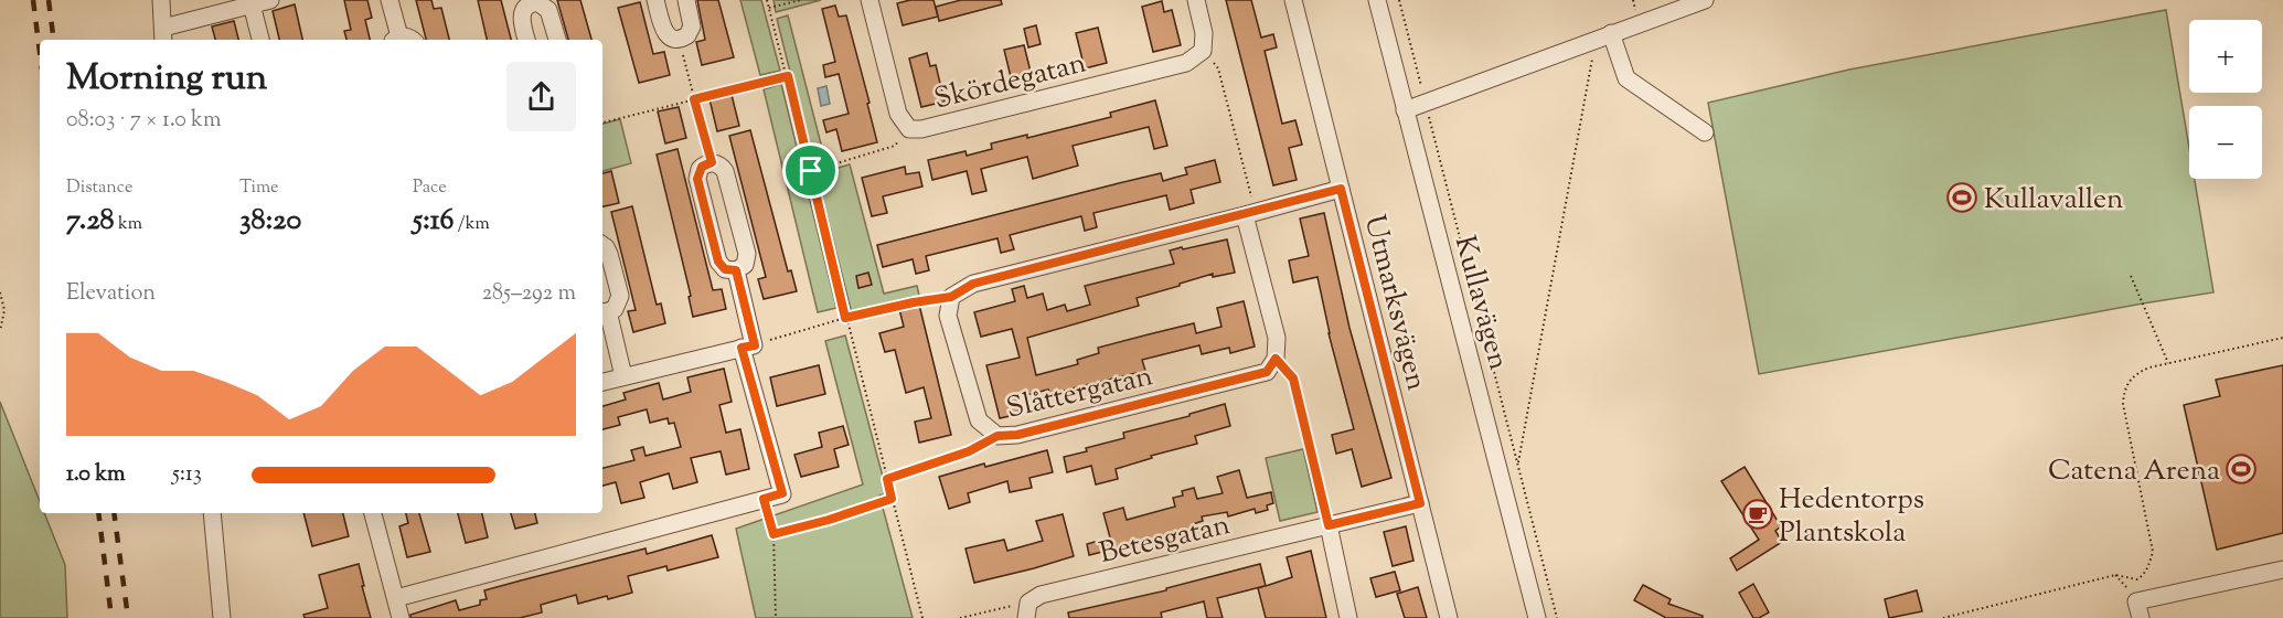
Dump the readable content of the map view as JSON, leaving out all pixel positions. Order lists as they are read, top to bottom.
{
  "streets": {
    "street": [
      "Skördegatan",
      "Utmarksvägen",
      "Kullavägen",
      "Slåttergatan",
      "Betesgatan"
    ]
  },
  "crossings": [
    ["Utmarksvägen", "Betesgatan"]
  ],
  "places": {
    "sports": ["Kullavallen", "Catena Arena"],
    "cafe": ["Hedentorps Plantskola"]
  },
  "page": {
    "map_buttons": ["+", "−"],
    "heading": ["Morning run", "08:03 · 7 × 1.0 km"],
    "stats": [
      ["Distance", "7.28 km"],
      ["Time", "38:20"],
      ["Pace", "5:16 /km"]
    ],
    "chart": ["Elevation", "285–292 m"],
    "list": [
      {
        "name": "1.0 km",
        "note": "5:13"
      }
    ]
  }
}
